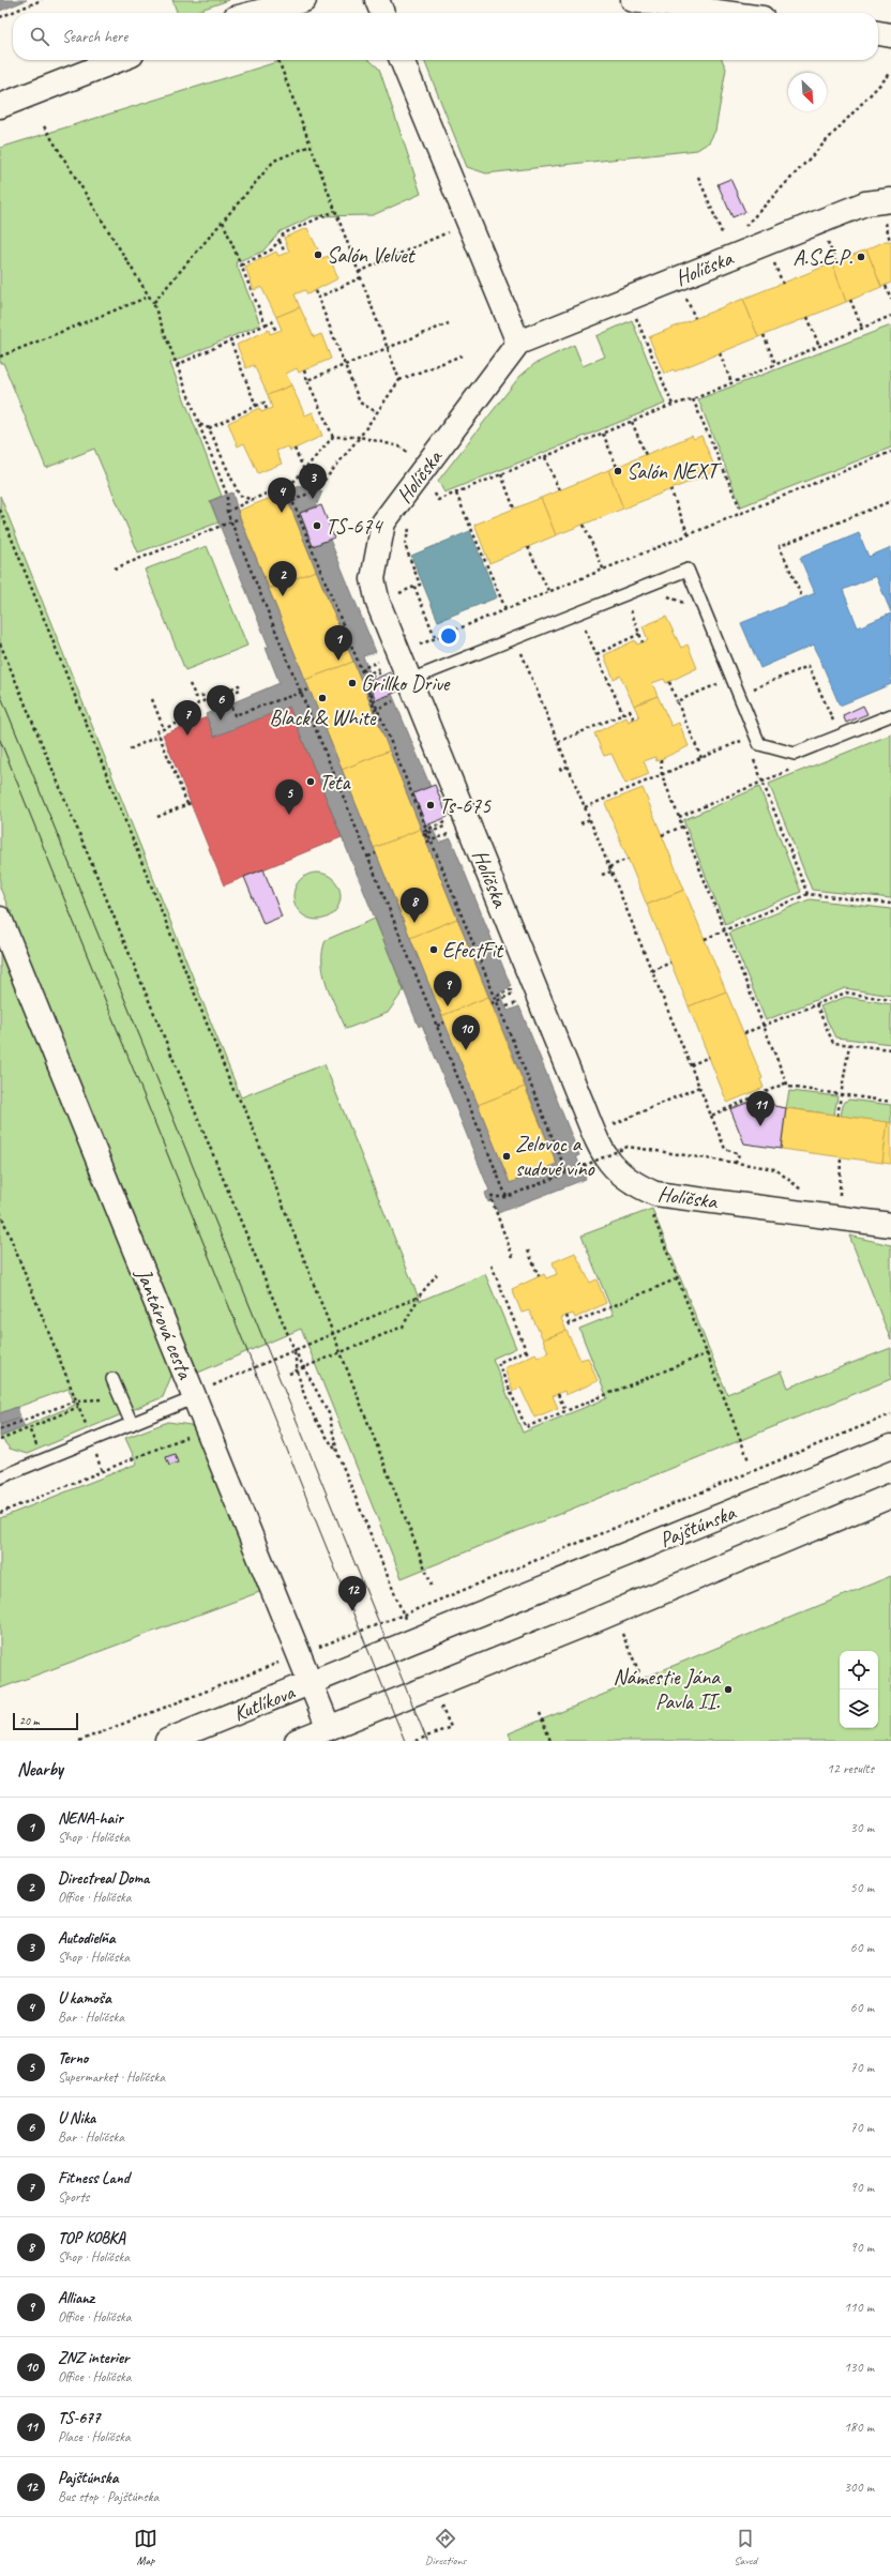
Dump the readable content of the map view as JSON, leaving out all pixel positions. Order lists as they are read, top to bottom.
{
  "streets": {
    "street": [
      "Holíčska",
      "Jantárová cesta",
      "Pajštúnska",
      "Kutlíkova"
    ]
  },
  "crossings": [
    ["Jantárová cesta", "Pajštúnska"],
    ["Jantárová cesta", "Kutlíkova"],
    ["Pajštúnska", "Kutlíkova"]
  ],
  "places": [
    "Salón Velvet",
    "A.S.E.P.",
    "Salón NEXT",
    "TS-674",
    "Grillko Drive",
    "Black & White",
    "Teta",
    "Ts-675",
    "EfectFit",
    "Zelovoc a sudové víno",
    "Námestie Jána Pavla II."
  ],
  "scale_bar": "20 m",
  "north": "bottom right",
  "page": {
    "search": "Search here",
    "pins": [
      "3",
      "4",
      "2",
      "1",
      "6",
      "7",
      "5",
      "8",
      "9",
      "10",
      "11",
      "12"
    ],
    "scale": "20 m",
    "heading": ["Nearby", "12 results"],
    "list": [
      {
        "mark": "1",
        "name": "NENA-hair",
        "note": "Shop · Holíčska",
        "value": "30 m"
      },
      {
        "mark": "2",
        "name": "Directreal Doma",
        "note": "Office · Holíčska",
        "value": "50 m"
      },
      {
        "mark": "3",
        "name": "Autodielňa",
        "note": "Shop · Holíčska",
        "value": "60 m"
      },
      {
        "mark": "4",
        "name": "U kamoša",
        "note": "Bar · Holíčska",
        "value": "60 m"
      },
      {
        "mark": "5",
        "name": "Terno",
        "note": "Supermarket · Holíčska",
        "value": "70 m"
      },
      {
        "mark": "6",
        "name": "U Nika",
        "note": "Bar · Holíčska",
        "value": "70 m"
      },
      {
        "mark": "7",
        "name": "Fitness Land",
        "note": "Sports",
        "value": "90 m"
      },
      {
        "mark": "8",
        "name": "TOP KOBKA",
        "note": "Shop · Holíčska",
        "value": "90 m"
      },
      {
        "mark": "9",
        "name": "Allianz",
        "note": "Office · Holíčska",
        "value": "110 m"
      },
      {
        "mark": "10",
        "name": "ZNZ interier",
        "note": "Office · Holíčska",
        "value": "130 m"
      },
      {
        "mark": "11",
        "name": "TS-677",
        "note": "Place · Holíčska",
        "value": "180 m"
      },
      {
        "mark": "12",
        "name": "Pajštúnska",
        "note": "Bus stop · Pajštúnska",
        "value": "300 m"
      }
    ],
    "nav": ["Map", "Directions", "Saved"]
  }
}
